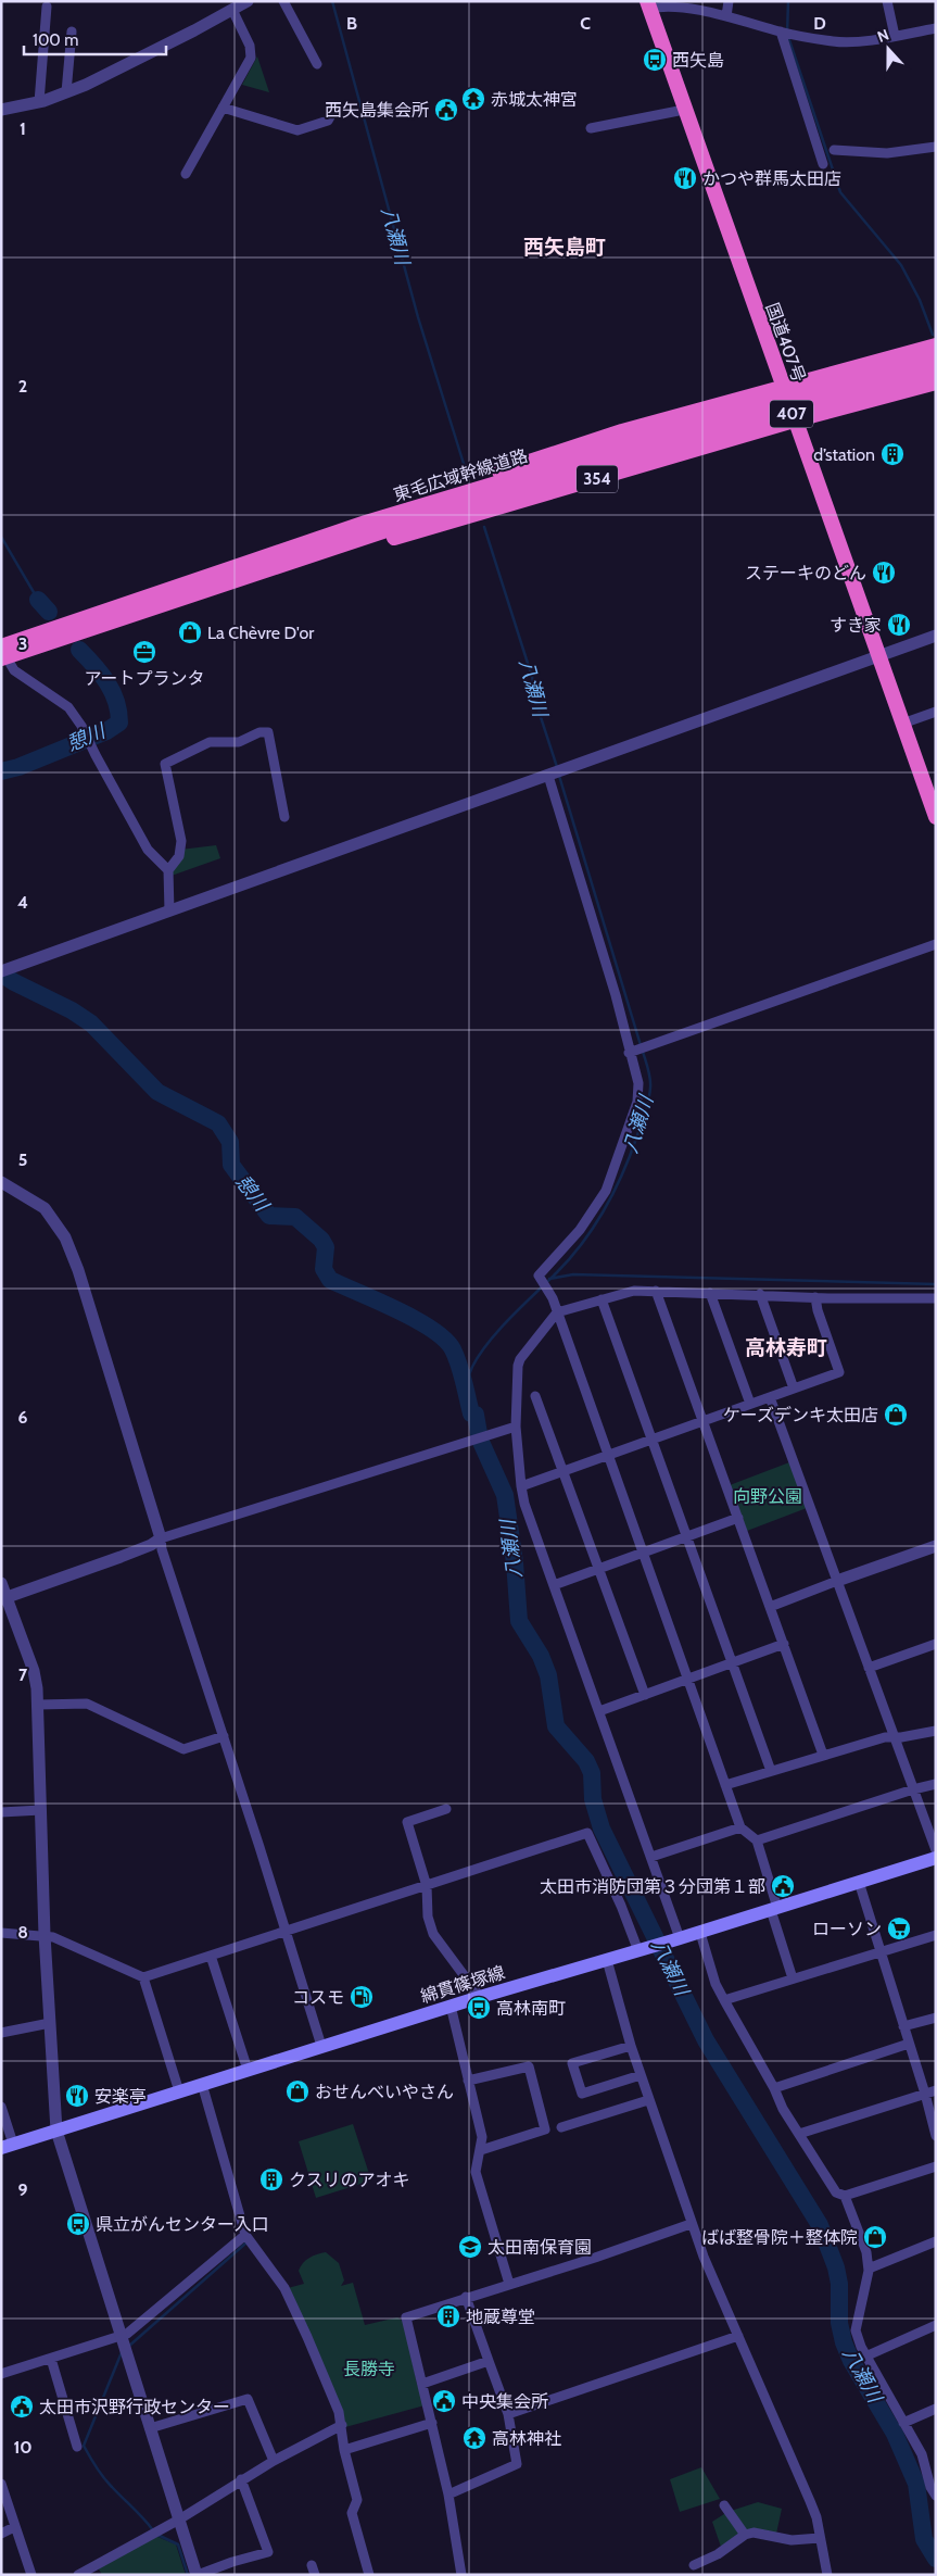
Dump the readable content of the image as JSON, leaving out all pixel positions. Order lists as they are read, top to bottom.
{
  "streets": {
    "highway": [
      "国道407号",
      "407",
      "東毛広域幹線道路",
      "354"
    ],
    "main road": ["綿貫篠塚線"]
  },
  "crossings": [
    ["国道407号", "354"],
    ["東毛広域幹線道路", "354"]
  ],
  "districts": ["西矢島町", "高林寿町"],
  "water": ["八瀬川", "憩川"],
  "parks": ["向野公園", "長勝寺"],
  "places": {
    "bus stop": ["西矢島", "高林南町", "県立がんセンター入口"],
    "temple": ["赤城太神宮", "高林神社"],
    "public building": [
      "西矢島集会所",
      "太田市消防団第３分団第１部",
      "中央集会所",
      "太田市沢野行政センター"
    ],
    "restaurant": [
      "かつや群馬太田店",
      "ステーキのどん",
      "すき家",
      "安楽亭"
    ],
    "building": ["d’station", "クスリのアオキ", "地蔵尊堂"],
    "shop": [
      "La Chèvre D'or",
      "ケーズデンキ太田店",
      "おせんべいやさん",
      "ばば整骨院＋整体院"
    ],
    "office": ["アートプランタ"],
    "supermarket": ["ローソン"],
    "fuel station": ["コスモ"],
    "school or university": ["太田南保育園"]
  },
  "scale_bar": "100 m",
  "north": "top",
  "grid": {
    "columns": ["B", "C", "D"],
    "rows": [
      "1",
      "2",
      "3",
      "4",
      "5",
      "6",
      "7",
      "8",
      "9",
      "10"
    ]
  }
}
